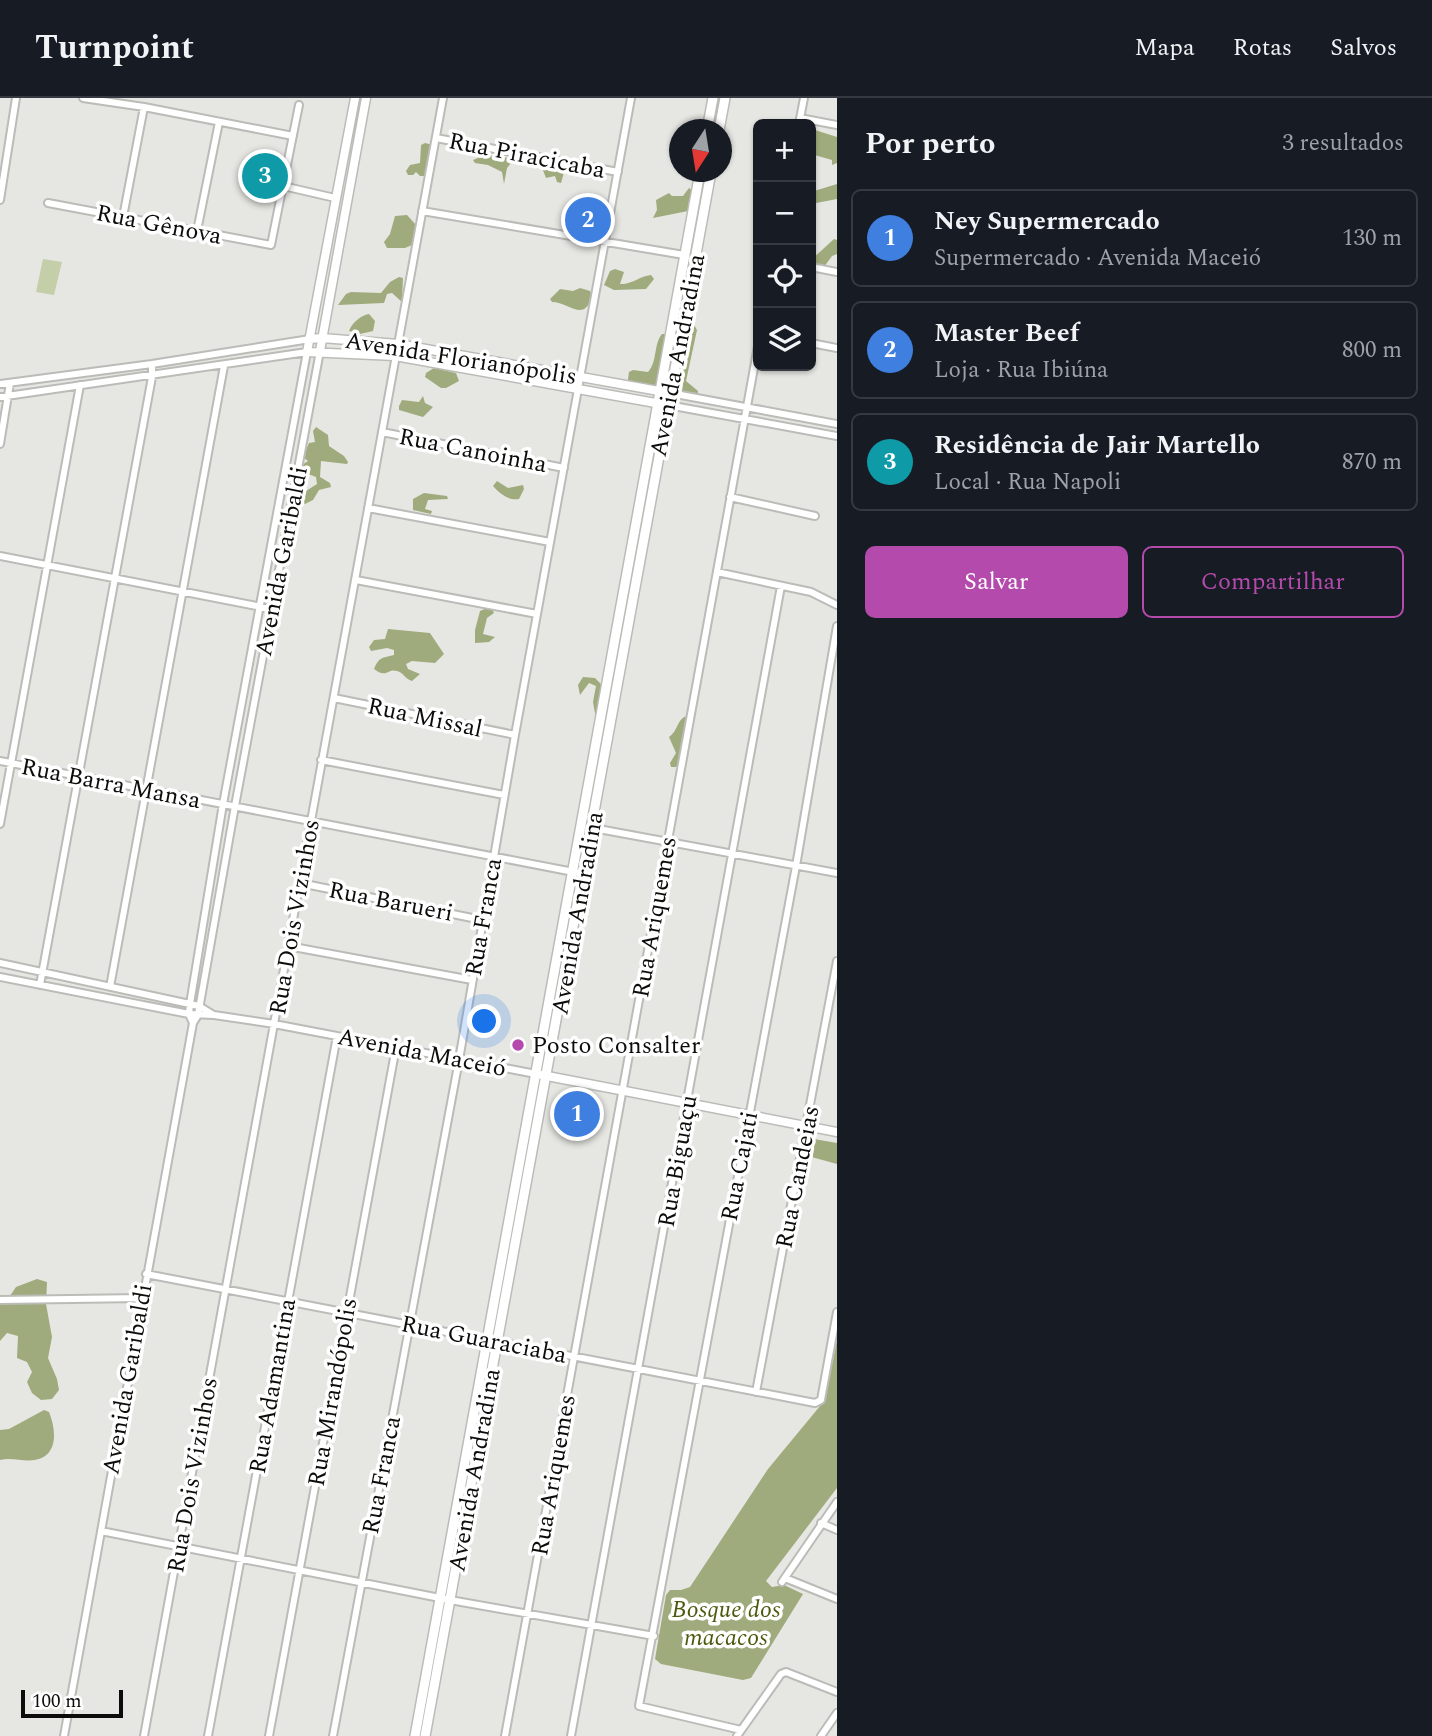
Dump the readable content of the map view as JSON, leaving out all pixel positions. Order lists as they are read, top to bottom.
{
  "streets": {
    "main road": ["Avenida Andradina"],
    "street": [
      "Rua Piracicaba",
      "Rua Gênova",
      "Avenida Florianópolis",
      "Rua Canoinha",
      "Avenida Garibaldi",
      "Rua Missal",
      "Rua Barra Mansa",
      "Rua Barueri",
      "Rua Dois Vizinhos",
      "Rua Franca",
      "Rua Ariquemes",
      "Avenida Maceió",
      "Rua Biguaçu",
      "Rua Cajati",
      "Rua Candeias",
      "Rua Guaraciaba",
      "Rua Adamantina",
      "Rua Mirandópolis"
    ]
  },
  "crossings": [
    ["Rua Piracicaba", "Rua Dois Vizinhos"],
    ["Rua Piracicaba", "Rua Franca"],
    ["Avenida Andradina", "Avenida Florianópolis"],
    ["Avenida Andradina", "Rua Barra Mansa"],
    ["Avenida Andradina", "Avenida Maceió"],
    ["Avenida Andradina", "Rua Guaraciaba"],
    ["Avenida Florianópolis", "Avenida Garibaldi"],
    ["Avenida Florianópolis", "Rua Dois Vizinhos"],
    ["Avenida Florianópolis", "Rua Franca"],
    ["Avenida Florianópolis", "Rua Ariquemes"],
    ["Rua Canoinha", "Rua Dois Vizinhos"],
    ["Rua Canoinha", "Rua Franca"],
    ["Avenida Garibaldi", "Rua Barra Mansa"],
    ["Avenida Garibaldi", "Avenida Maceió"],
    ["Avenida Garibaldi", "Rua Guaraciaba"],
    ["Rua Missal", "Rua Dois Vizinhos"],
    ["Rua Missal", "Rua Franca"],
    ["Rua Barra Mansa", "Rua Dois Vizinhos"],
    ["Rua Barra Mansa", "Rua Franca"],
    ["Rua Barueri", "Rua Dois Vizinhos"],
    ["Rua Barueri", "Rua Franca"],
    ["Rua Dois Vizinhos", "Avenida Maceió"],
    ["Rua Dois Vizinhos", "Rua Guaraciaba"],
    ["Rua Franca", "Avenida Maceió"],
    ["Rua Franca", "Rua Guaraciaba"],
    ["Rua Ariquemes", "Avenida Maceió"],
    ["Rua Ariquemes", "Rua Guaraciaba"],
    ["Avenida Maceió", "Rua Biguaçu"],
    ["Avenida Maceió", "Rua Cajati"],
    ["Avenida Maceió", "Rua Candeias"],
    ["Avenida Maceió", "Rua Adamantina"],
    ["Avenida Maceió", "Rua Mirandópolis"],
    ["Rua Biguaçu", "Rua Guaraciaba"],
    ["Rua Cajati", "Rua Guaraciaba"],
    ["Rua Candeias", "Rua Guaraciaba"],
    ["Rua Guaraciaba", "Rua Adamantina"],
    ["Rua Guaraciaba", "Rua Mirandópolis"]
  ],
  "parks": ["Bosque dos macacos"],
  "places": ["Posto Consalter"],
  "scale_bar": "100 m",
  "north": "bottom",
  "page": {
    "header": "Turnpoint",
    "nav": ["Mapa", "Rotas", "Salvos"],
    "heading": ["Por perto", "3 resultados"],
    "map_buttons": ["+", "−"],
    "pins": ["3", "2", "1"],
    "list": [
      {
        "mark": "1",
        "name": "Ney Supermercado",
        "note": "Supermercado · Avenida Maceió",
        "value": "130 m"
      },
      {
        "mark": "2",
        "name": "Master Beef",
        "note": "Loja · Rua Ibiúna",
        "value": "800 m"
      },
      {
        "mark": "3",
        "name": "Residência de Jair Martello",
        "note": "Local · Rua Napoli",
        "value": "870 m"
      }
    ],
    "buttons": ["Salvar", "Compartilhar"],
    "scale": "100 m"
  }
}
